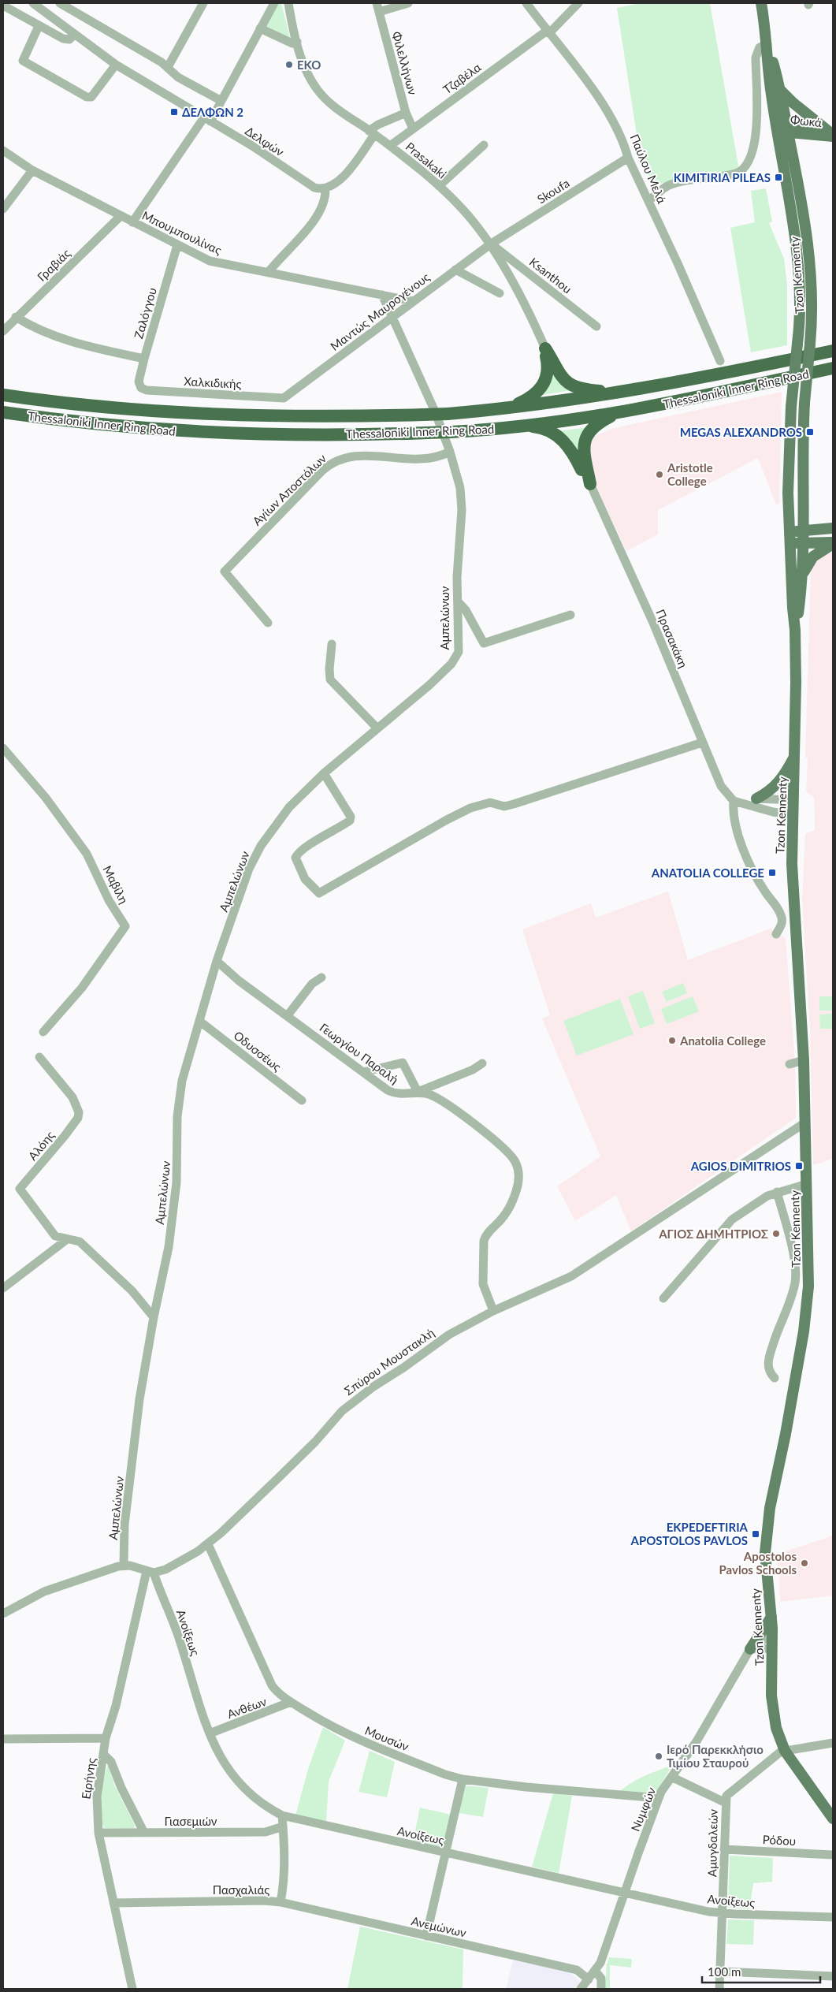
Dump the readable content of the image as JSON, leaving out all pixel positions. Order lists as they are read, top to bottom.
{
  "streets": {
    "highway": ["Thessaloniki Inner Ring Road"],
    "main road": ["Φωκά", "Tzon Kennenty"],
    "street": [
      "Φιλελλήνων",
      "Τζαβέλα",
      "Δελφών",
      "Prasakaki",
      "Παύλου Μελά",
      "Skoufa",
      "Μπουμπουλίνας",
      "Γραβιάς",
      "Ksanthou",
      "Μαντώς Μαυρογένους",
      "Ζαλόγγου",
      "Χαλκιδικής",
      "Αγίων Αποστόλων",
      "Αμπελώνων",
      "Πρασακάκη",
      "Μαβίλη",
      "Οδυσσέως",
      "Γεωργίου Παραλή",
      "Αλόης",
      "Σπύρου Μουστακλή",
      "Ανοίξεως",
      "Ανθέων",
      "Μουσών",
      "Ειρήνης",
      "Νυμφών",
      "Γιασεμιών",
      "Ρόδου",
      "Αμυγδαλεών",
      "Πασχαλιάς",
      "Ανεμώνων"
    ]
  },
  "crossings": [
    ["Φιλελλήνων", "Τζαβέλα"],
    ["Τζαβέλα", "Prasakaki"],
    ["Τζαβέλα", "Παύλου Μελά"],
    ["Φωκά", "Tzon Kennenty"],
    ["Prasakaki", "Skoufa"],
    ["Prasakaki", "Ksanthou"],
    ["Prasakaki", "Μαντώς Μαυρογένους"],
    ["Παύλου Μελά", "Skoufa"],
    ["Skoufa", "Ksanthou"],
    ["Skoufa", "Μαντώς Μαυρογένους"],
    ["Μπουμπουλίνας", "Γραβιάς"],
    ["Μπουμπουλίνας", "Μαντώς Μαυρογένους"],
    ["Μπουμπουλίνας", "Ζαλόγγου"],
    ["Μπουμπουλίνας", "Αμπελώνων"],
    ["Ksanthou", "Μαντώς Μαυρογένους"],
    ["Tzon Kennenty", "Σπύρου Μουστακλή"],
    ["Tzon Kennenty", "Αμυγδαλεών"],
    ["Μαντώς Μαυρογένους", "Χαλκιδικής"],
    ["Μαντώς Μαυρογένους", "Αμπελώνων"],
    ["Ζαλόγγου", "Χαλκιδικής"],
    ["Αγίων Αποστόλων", "Αμπελώνων"],
    ["Αμπελώνων", "Οδυσσέως"],
    ["Αμπελώνων", "Γεωργίου Παραλή"],
    ["Αμπελώνων", "Αλόης"],
    ["Γεωργίου Παραλή", "Σπύρου Μουστακλή"],
    ["Σπύρου Μουστακλή", "Ανοίξεως"],
    ["Σπύρου Μουστακλή", "Μουσών"],
    ["Σπύρου Μουστακλή", "Ειρήνης"],
    ["Ανοίξεως", "Ανθέων"],
    ["Ανοίξεως", "Ειρήνης"],
    ["Ανοίξεως", "Νυμφών"],
    ["Ανοίξεως", "Αμυγδαλεών"],
    ["Ανοίξεως", "Πασχαλιάς"],
    ["Ανθέων", "Μουσών"],
    ["Μουσών", "Νυμφών"],
    ["Ειρήνης", "Γιασεμιών"],
    ["Ειρήνης", "Πασχαλιάς"],
    ["Νυμφών", "Ανεμώνων"],
    ["Γιασεμιών", "Πασχαλιάς"],
    ["Ρόδου", "Αμυγδαλεών"],
    ["Πασχαλιάς", "Ανεμώνων"]
  ],
  "places": {
    "other": [
      "EKO",
      "Aristotle College",
      "Anatolia College",
      "ΆΓΙΟΣ ΔΗΜΗΤΡΙΟΣ",
      "Apostolos Pavlos Schools",
      "Ιερό Παρεκκλήσιο Τιμίου Σταυρού"
    ],
    "transit": [
      "ΔΕΛΦΩΝ 2",
      "KIMITIRIA PILEAS",
      "MEGAS ALEXANDROS",
      "ANATOLIA COLLEGE",
      "AGIOS DIMITRIOS",
      "EKPEDEFTIRIA APOSTOLOS PAVLOS"
    ]
  },
  "scale_bar": "100 m"
}
